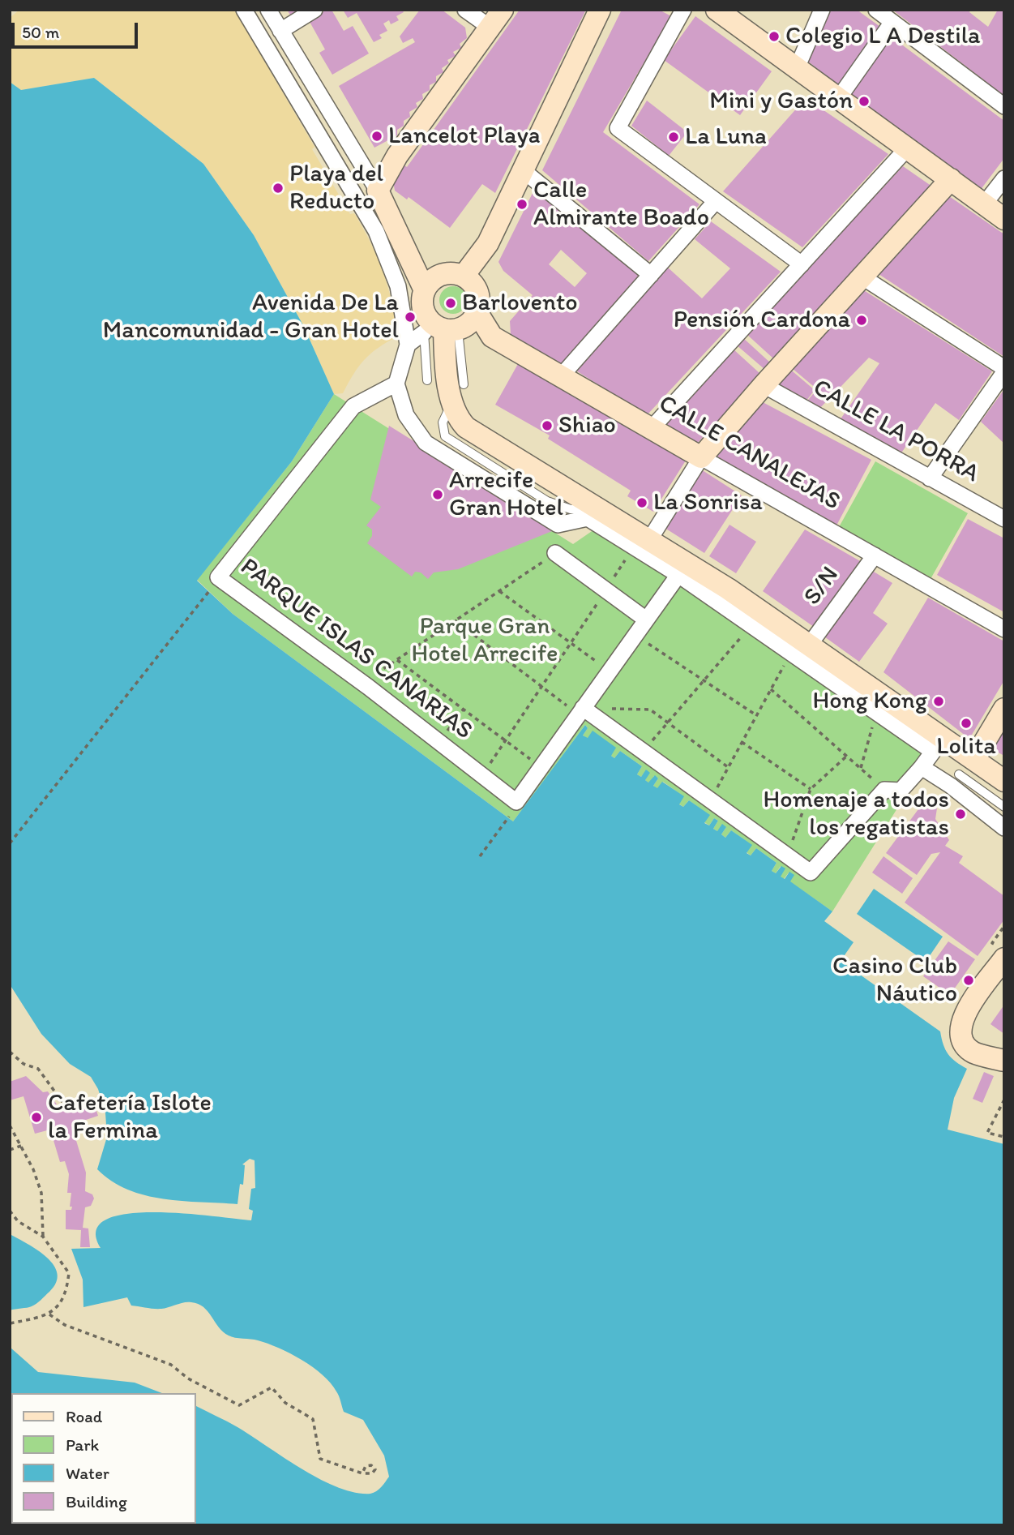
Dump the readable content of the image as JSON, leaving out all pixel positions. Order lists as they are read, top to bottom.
{
  "streets": {
    "main road": ["CALLE CANALEJAS"],
    "street": ["CALLE LA PORRA", "S/N", "PARQUE ISLAS CANARIAS"]
  },
  "crossings": [
    ["CALLE CANALEJAS", "S/N"]
  ],
  "parks": ["Parque Gran Hotel Arrecife"],
  "places": [
    "Colegio L A Destila",
    "Mini y Gastón",
    "Lancelot Playa",
    "La Luna",
    "Playa del Reducto",
    "Calle Almirante Boado",
    "Barlovento",
    "Avenida De La Mancomunidad - Gran Hotel",
    "Pensión Cardona",
    "Shiao",
    "Arrecife Gran Hotel",
    "La Sonrisa",
    "Hong Kong",
    "Lolita",
    "Homenaje a todos los regatistas",
    "Casino Club Náutico",
    "Cafetería Islote la Fermina"
  ],
  "legend": [
    "Road",
    "Park",
    "Water",
    "Building"
  ],
  "scale_bar": "50 m"
}
